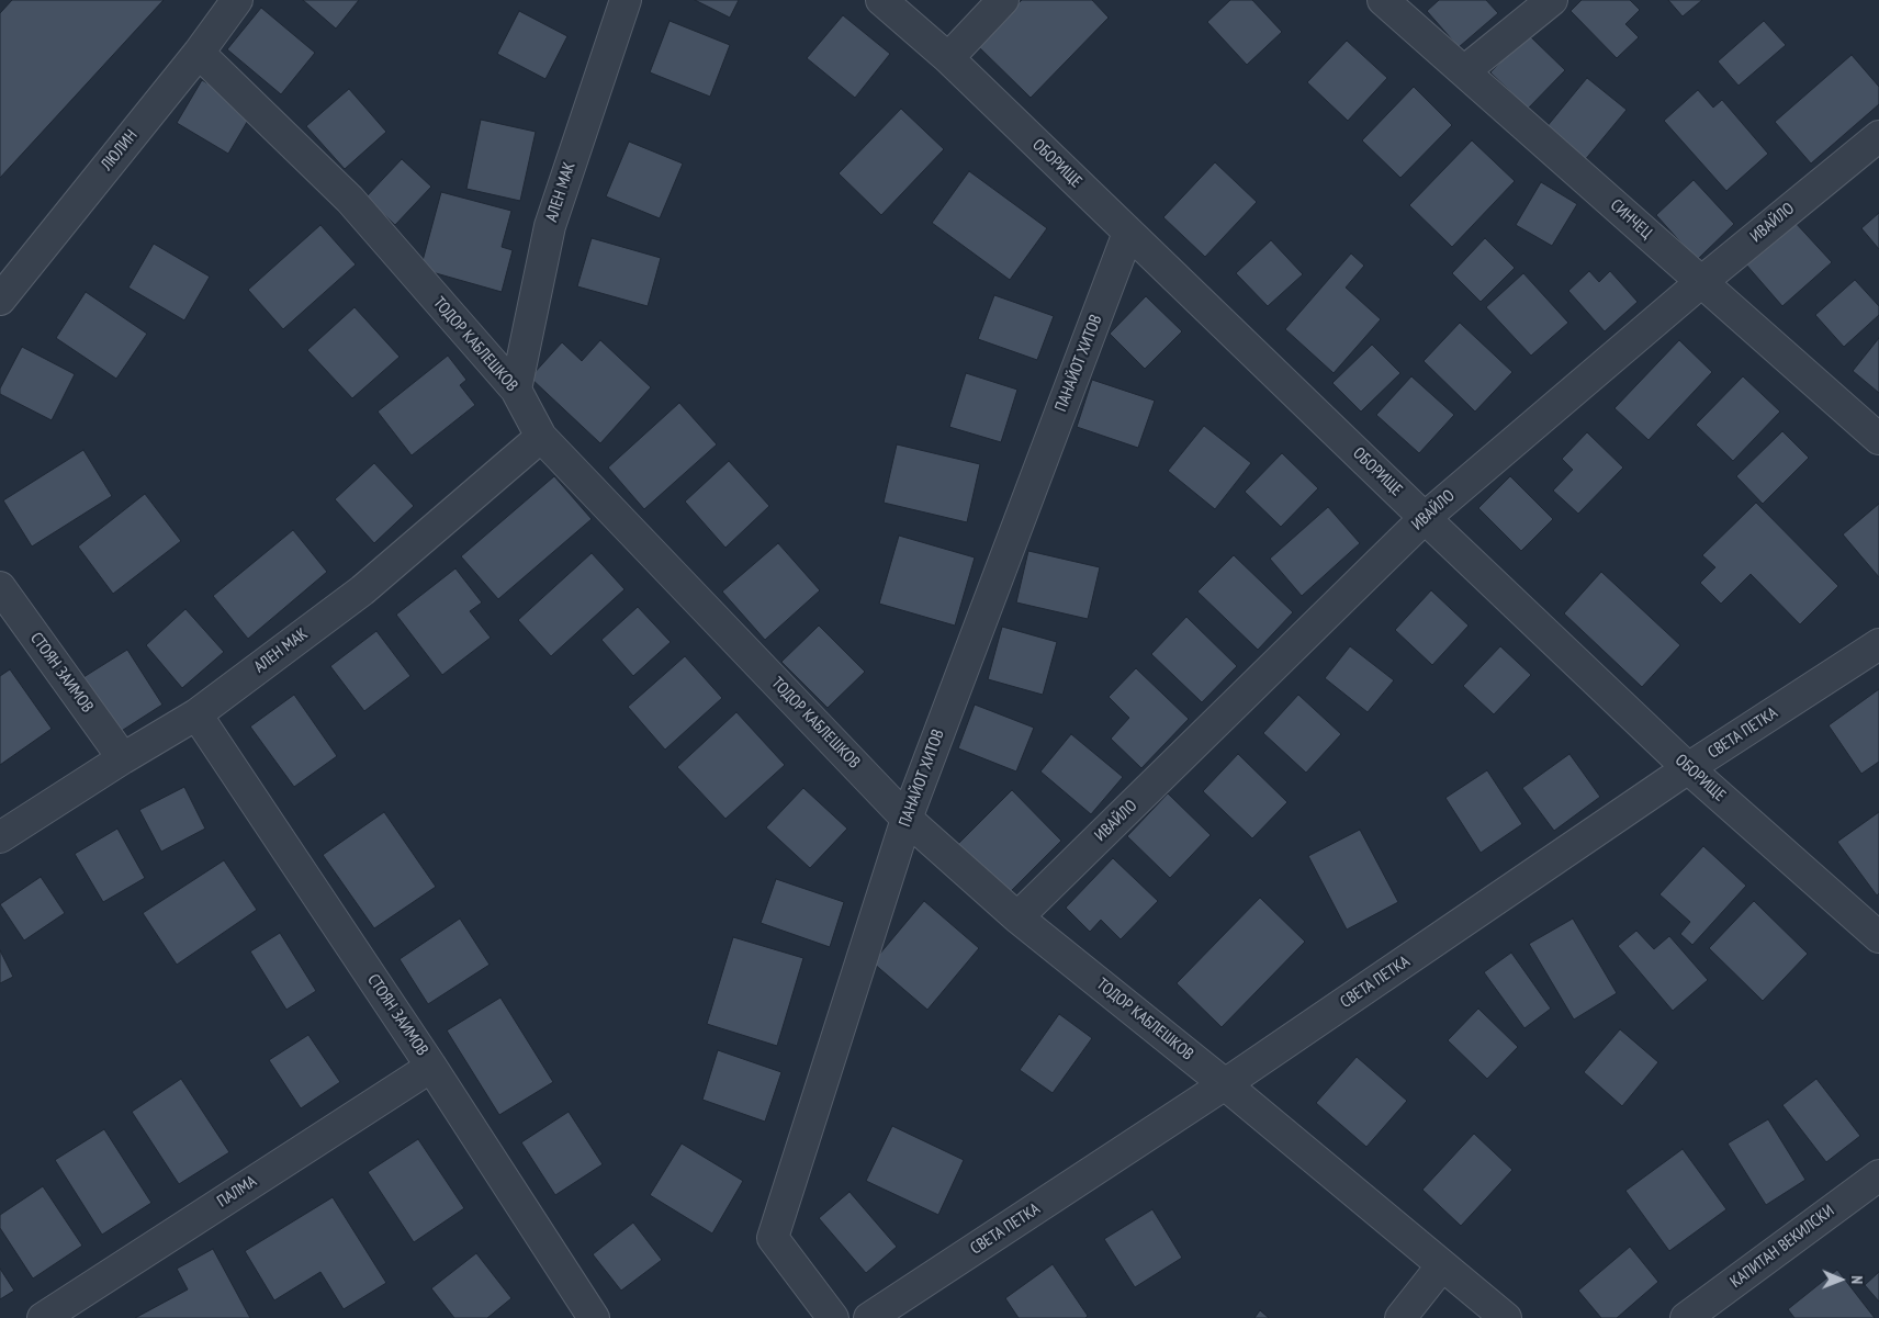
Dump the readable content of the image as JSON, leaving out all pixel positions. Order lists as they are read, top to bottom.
{
  "streets": {
    "street": [
      "ЛЮЛИН",
      "ОБОРИЩЕ",
      "АЛЕН МАК",
      "СИНЧЕЦ",
      "ИВАЙЛО",
      "ТОДОР КАБЛЕШКОВ",
      "ПАНАЙОТ ХИТОВ",
      "СТОЯН ЗАИМОВ",
      "СВЕТА ПЕТКА",
      "ПАЛМА",
      "КАПИТАН ВЕКИЛСКИ"
    ]
  },
  "crossings": [
    ["ЛЮЛИН", "ТОДОР КАБЛЕШКОВ"],
    ["ОБОРИЩЕ", "ИВАЙЛО"],
    ["ОБОРИЩЕ", "ПАНАЙОТ ХИТОВ"],
    ["ОБОРИЩЕ", "СВЕТА ПЕТКА"],
    ["АЛЕН МАК", "ТОДОР КАБЛЕШКОВ"],
    ["АЛЕН МАК", "СТОЯН ЗАИМОВ"],
    ["СИНЧЕЦ", "ИВАЙЛО"],
    ["ИВАЙЛО", "ТОДОР КАБЛЕШКОВ"],
    ["ТОДОР КАБЛЕШКОВ", "ПАНАЙОТ ХИТОВ"],
    ["ТОДОР КАБЛЕШКОВ", "СВЕТА ПЕТКА"],
    ["СТОЯН ЗАИМОВ", "ПАЛМА"]
  ],
  "north": "right"
}
